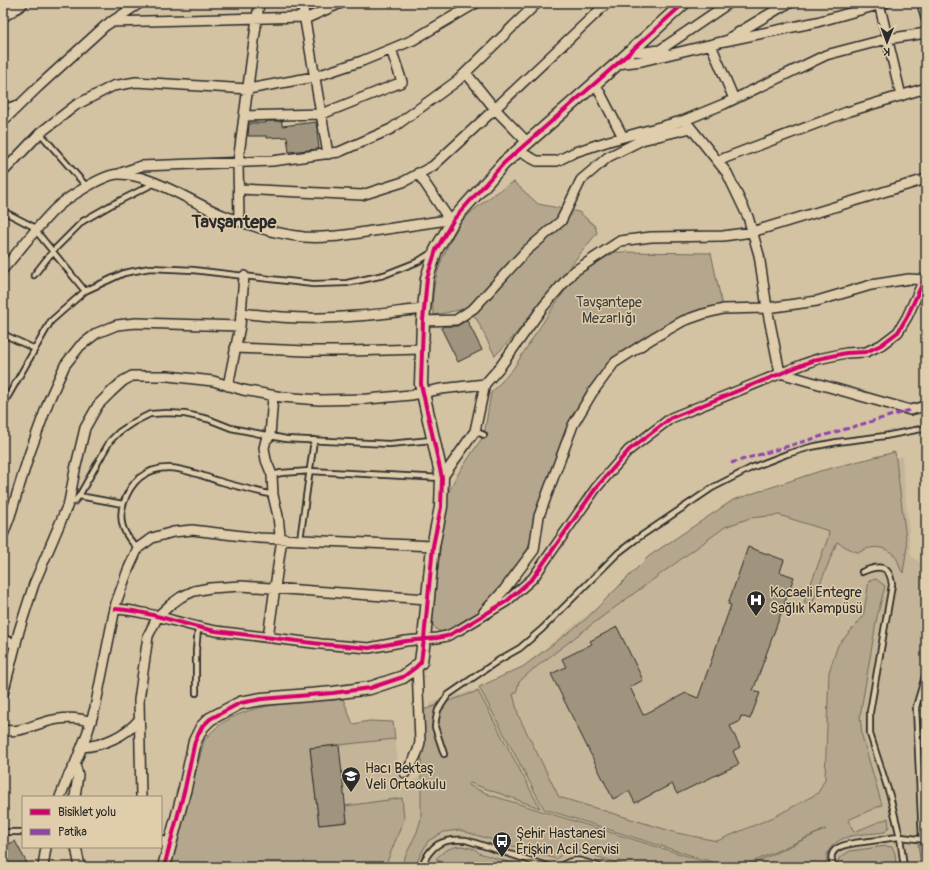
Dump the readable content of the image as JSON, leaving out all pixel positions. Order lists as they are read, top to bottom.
{
  "districts": ["Tavşantepe"],
  "parks": ["Tavşantepe Mezarlığı"],
  "places": {
    "hospital": ["Kocaeli Entegre Sağlık Kampüsü"],
    "school or university": ["Hacı Bektaş Veli Ortaokulu"],
    "bus stop": ["Şehir Hastanesi Erişkin Acil Servisi"]
  },
  "legend": ["Bisiklet yolu", "Patika"],
  "north": "bottom"
}
